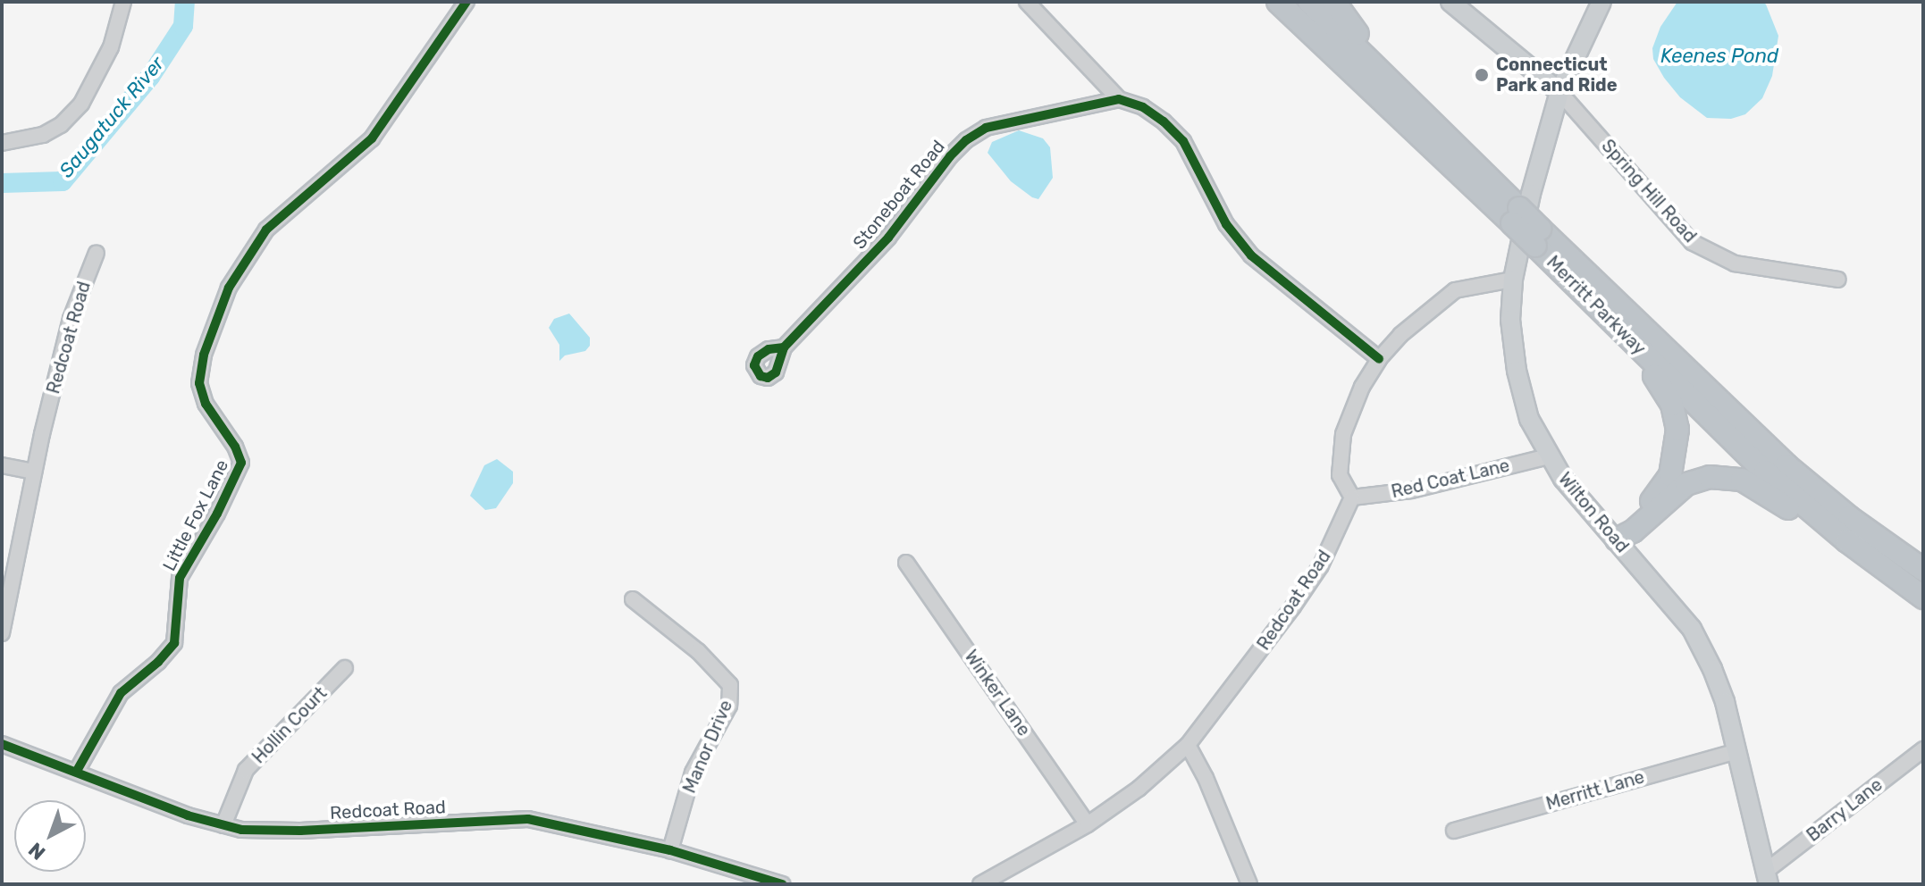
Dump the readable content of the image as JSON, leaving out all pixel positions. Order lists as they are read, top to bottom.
{
  "streets": {
    "highway": ["Merritt Parkway"],
    "main road": ["Wilton Road"],
    "street": [
      "Spring Hill Road",
      "Stoneboat Road",
      "Redcoat Road",
      "Red Coat Lane",
      "Little Fox Lane",
      "Winker Lane",
      "Hollin Court",
      "Manor Drive",
      "Merritt Lane",
      "Barry Lane"
    ]
  },
  "crossings": [
    ["Spring Hill Road", "Wilton Road"],
    ["Redcoat Road", "Red Coat Lane"],
    ["Redcoat Road", "Little Fox Lane"],
    ["Redcoat Road", "Winker Lane"],
    ["Redcoat Road", "Hollin Court"],
    ["Redcoat Road", "Manor Drive"],
    ["Red Coat Lane", "Wilton Road"],
    ["Wilton Road", "Merritt Lane"],
    ["Wilton Road", "Barry Lane"]
  ],
  "water": ["Keenes Pond", "Saugatuck River"],
  "places": ["Connecticut Park and Ride"],
  "north": "bottom left"
}
